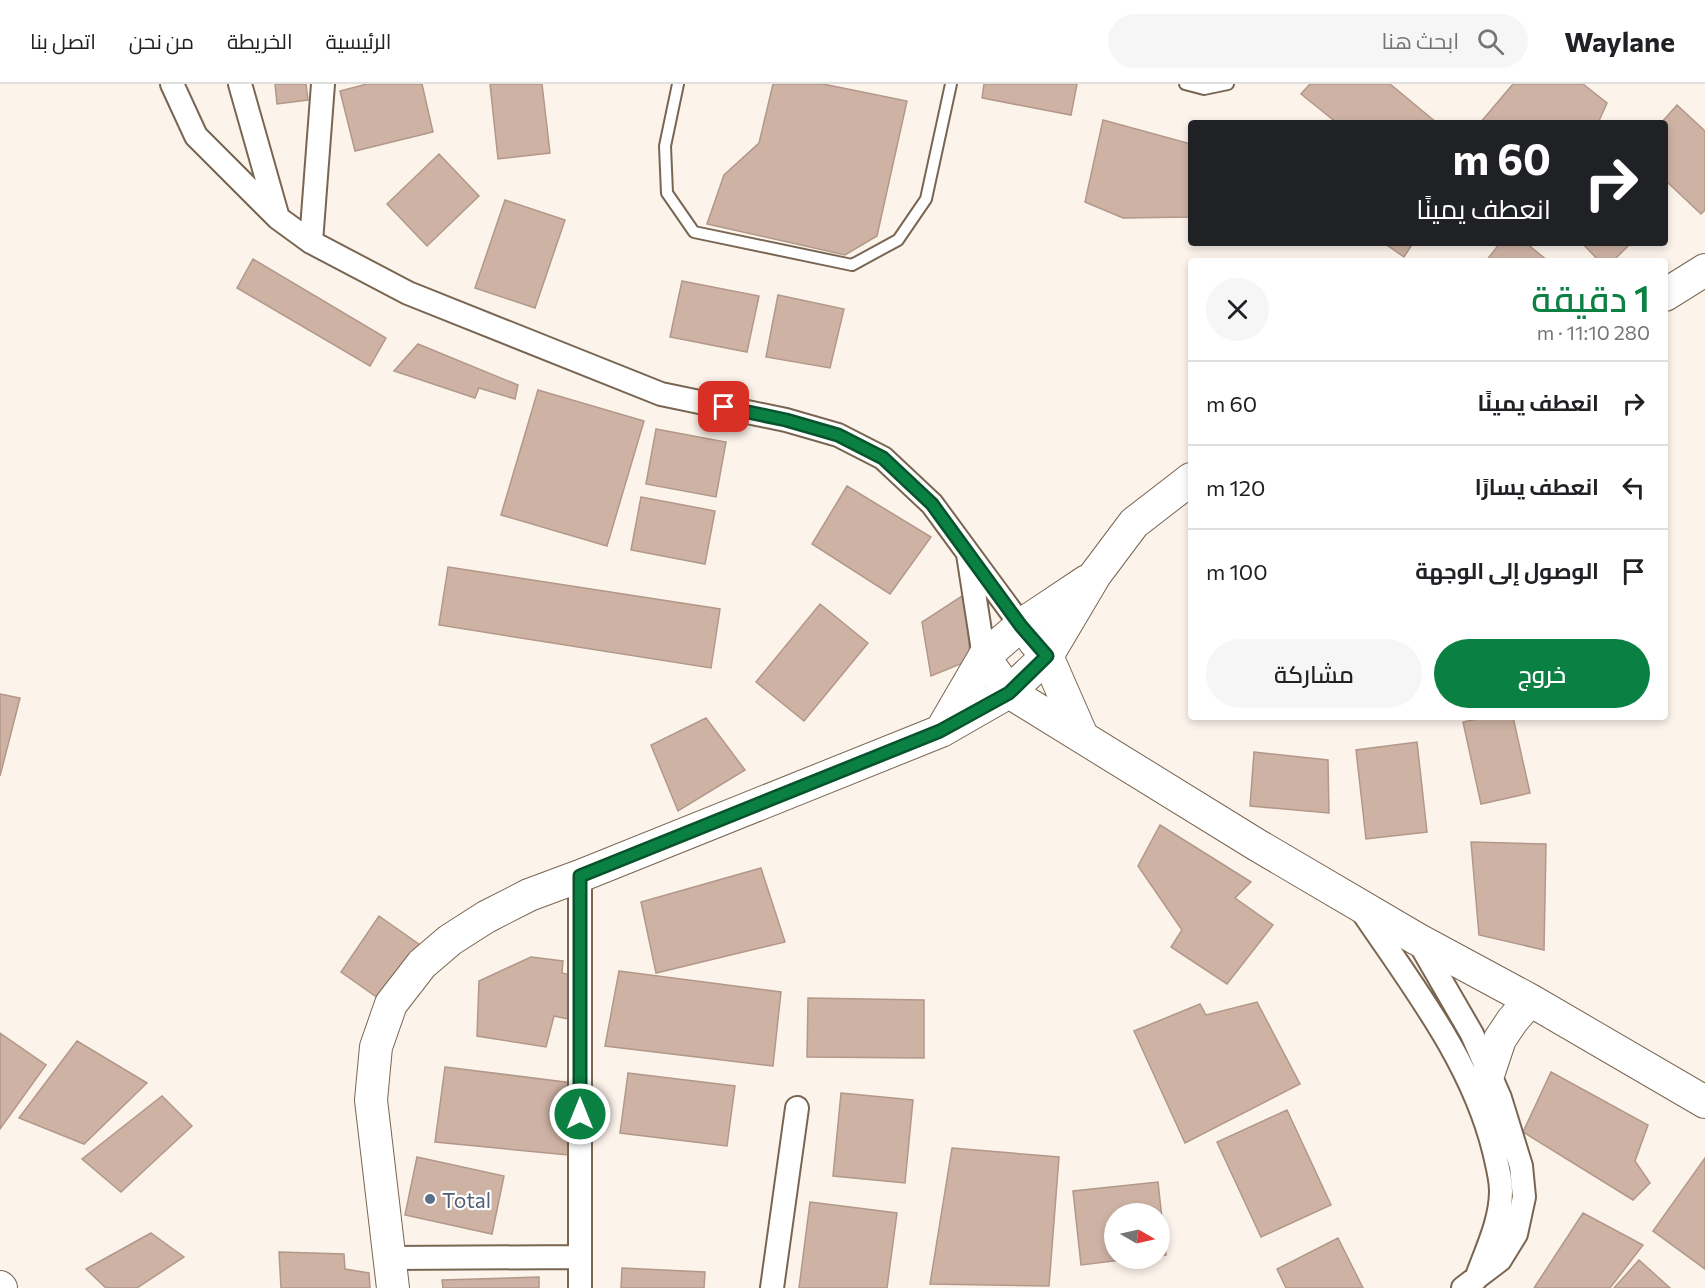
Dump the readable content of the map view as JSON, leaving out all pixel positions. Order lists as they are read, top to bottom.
{
  "places": ["Total"],
  "north": "right",
  "page": {
    "header": "Waylane",
    "search": "ابحث هنا",
    "nav": [
      "الرئيسية",
      "الخريطة",
      "من نحن",
      "اتصل بنا"
    ],
    "turn": ["60 m", "انعطف يمينًا"],
    "heading": ["1 دقيقة", "280 m · 11:10"],
    "list": [
      {
        "name": "انعطف يمينًا",
        "value": "60 m"
      },
      {
        "name": "انعطف يسارًا",
        "value": "120 m"
      },
      {
        "name": "الوصول إلى الوجهة",
        "value": "100 m"
      }
    ],
    "buttons": ["خروج", "مشاركة"]
  }
}
